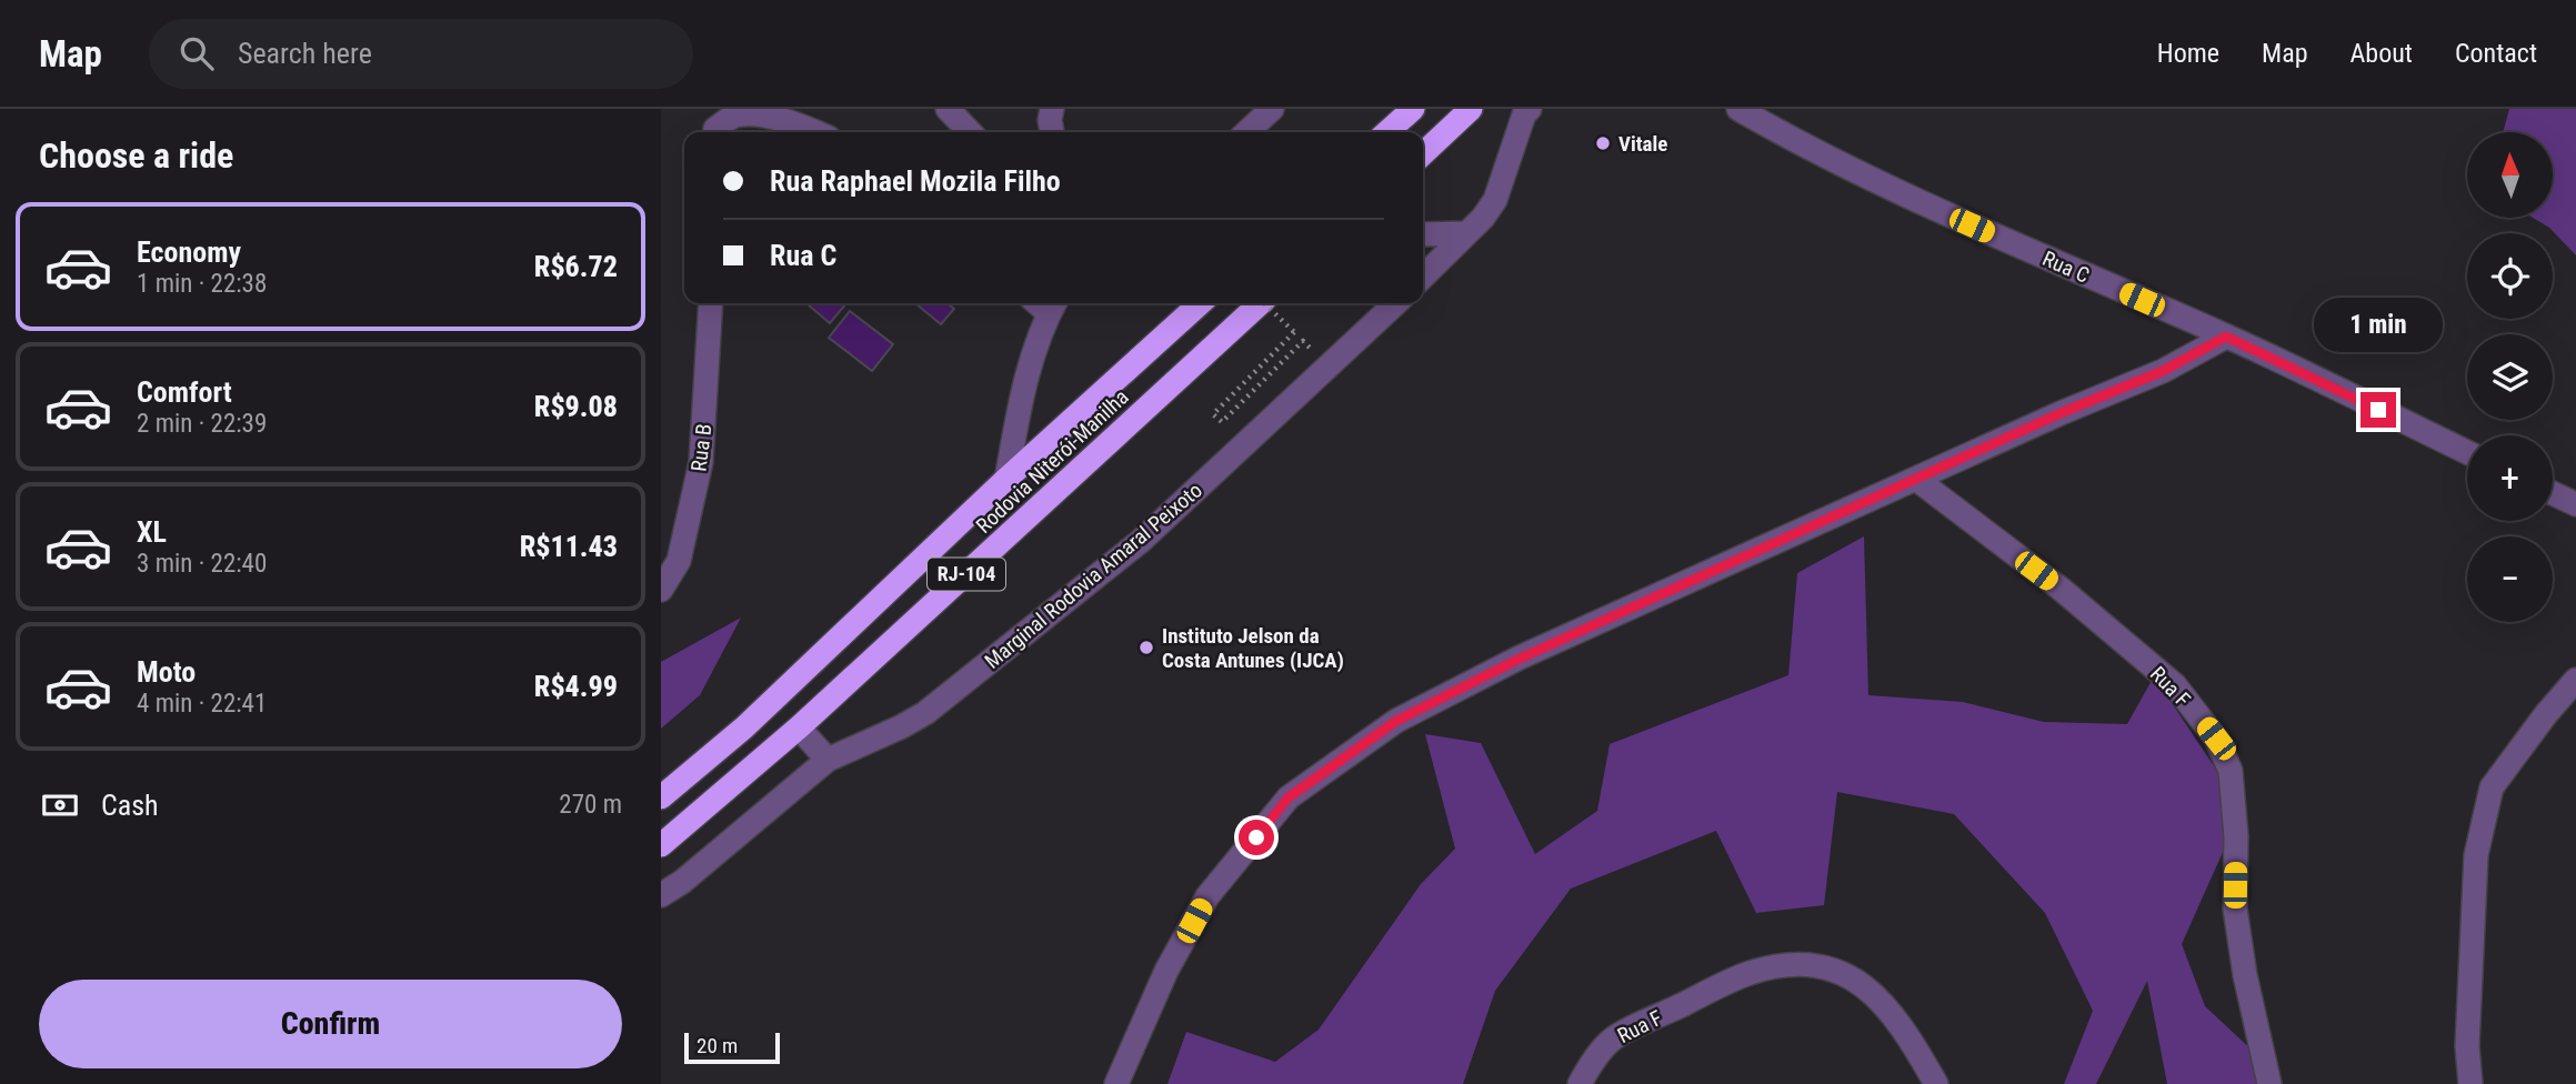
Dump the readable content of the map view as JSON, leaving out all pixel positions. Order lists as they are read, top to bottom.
{
  "streets": {
    "highway": ["Rodovia Niterói-Manilha", "RJ-104"],
    "street": [
      "Rua C",
      "Rua B",
      "Marginal Rodovia Amaral Peixoto",
      "Rua F"
    ]
  },
  "places": ["Vitale", "Instituto Jelson da Costa Antunes (IJCA)"],
  "scale_bar": "20 m",
  "north": "top",
  "page": {
    "header": "Map",
    "search": "Search here",
    "nav": [
      "Home",
      "Map",
      "About",
      "Contact"
    ],
    "heading": "Choose a ride",
    "map_buttons": ["+", "−"],
    "banner": ["Rua Raphael Mozila Filho", "Rua C"],
    "list": [
      {
        "name": "Economy",
        "note": "1 min · 22:38",
        "value": "R$6.72"
      },
      {
        "name": "Comfort",
        "note": "2 min · 22:39",
        "value": "R$9.08"
      },
      {
        "name": "XL",
        "note": "3 min · 22:40",
        "value": "R$11.43"
      },
      {
        "name": "Moto",
        "note": "4 min · 22:41",
        "value": "R$4.99"
      }
    ],
    "bubble": "1 min",
    "pay": ["Cash", "270 m"],
    "buttons": "Confirm",
    "scale": "20 m"
  }
}
